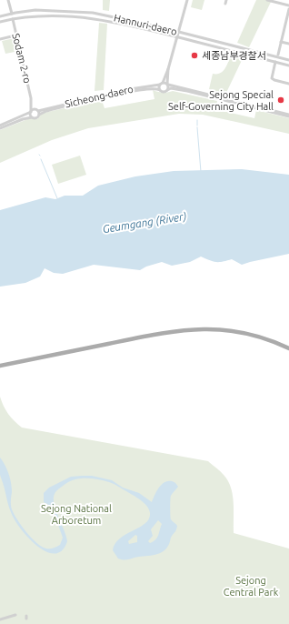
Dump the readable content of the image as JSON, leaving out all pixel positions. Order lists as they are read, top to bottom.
{
  "streets": {
    "street": ["Hannuri-daero", "Sodam 2-ro", "Sicheong-daero"]
  },
  "crossings": [
    ["Hannuri-daero", "Sodam 2-ro"]
  ],
  "water": ["Geumgang (River)"],
  "parks": ["Sejong National Arboretum", "Sejong Central Park"],
  "places": ["세종남부경찰서", "Sejong Special Self-Governing City Hall"]
}
